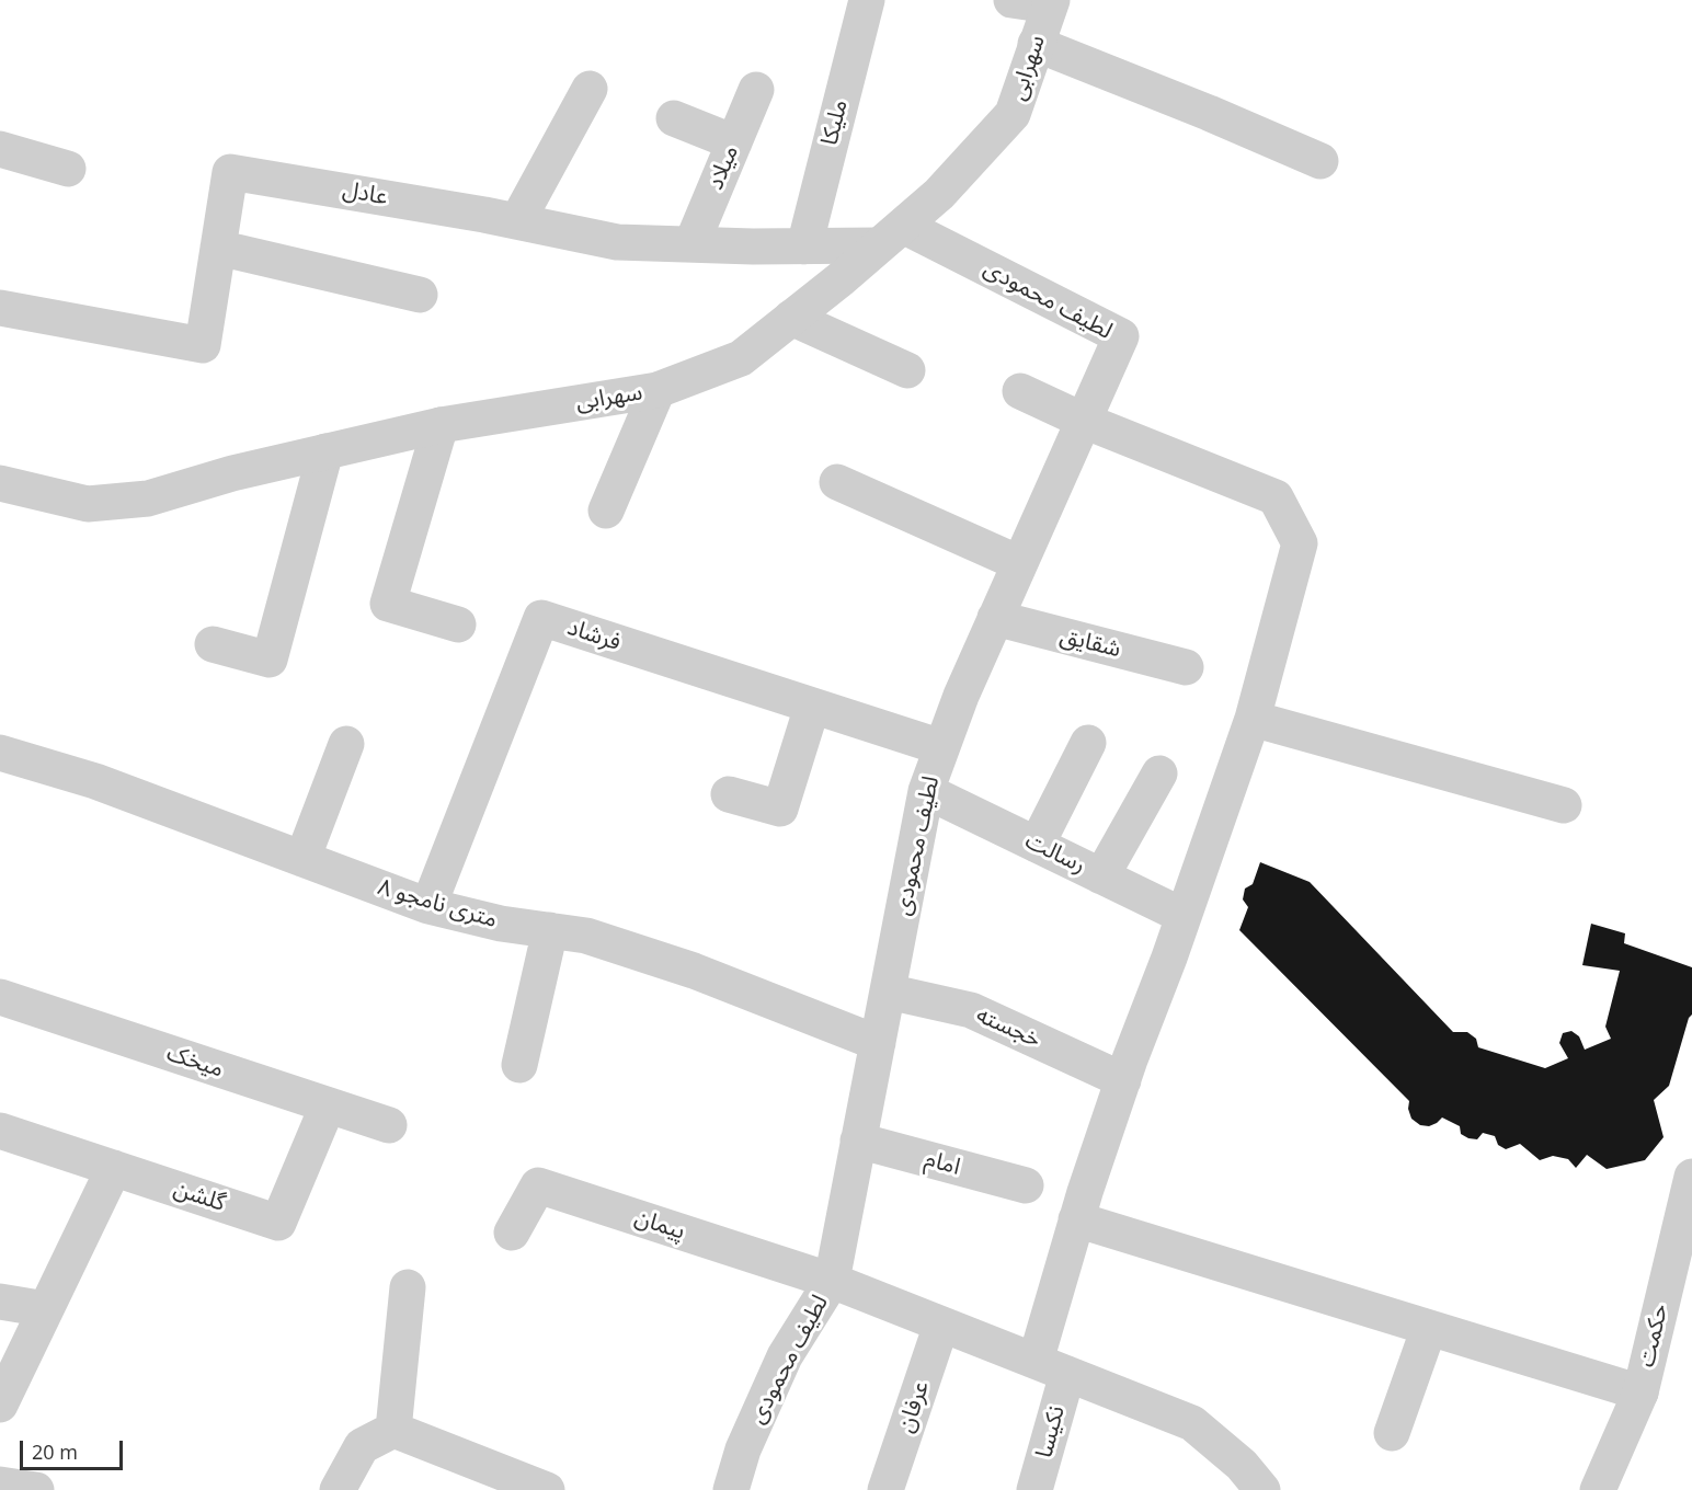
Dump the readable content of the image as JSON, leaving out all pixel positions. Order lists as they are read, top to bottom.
{
  "streets": {
    "street": [
      "سهرابی",
      "ملیکا",
      "میلاد",
      "عادل",
      "لطیف محمودی",
      "فرشاد",
      "شقایق",
      "رسالت",
      "۸ متری نامجو",
      "خجسته",
      "میخک",
      "امام",
      "گلشن",
      "پیمان",
      "حکمت",
      "عرفان",
      "نکیسا"
    ]
  },
  "crossings": [
    ["سهرابی", "عادل"],
    ["سهرابی", "لطیف محمودی"],
    ["ملیکا", "عادل"],
    ["میلاد", "عادل"],
    ["عادل", "لطیف محمودی"],
    ["لطیف محمودی", "فرشاد"],
    ["لطیف محمودی", "شقایق"],
    ["لطیف محمودی", "رسالت"],
    ["لطیف محمودی", "۸ متری نامجو"],
    ["لطیف محمودی", "خجسته"],
    ["لطیف محمودی", "امام"],
    ["لطیف محمودی", "پیمان"],
    ["لطیف محمودی", "نکیسا"],
    ["فرشاد", "۸ متری نامجو"],
    ["رسالت", "نکیسا"],
    ["خجسته", "نکیسا"],
    ["میخک", "گلشن"]
  ],
  "scale_bar": "20 m"
}
